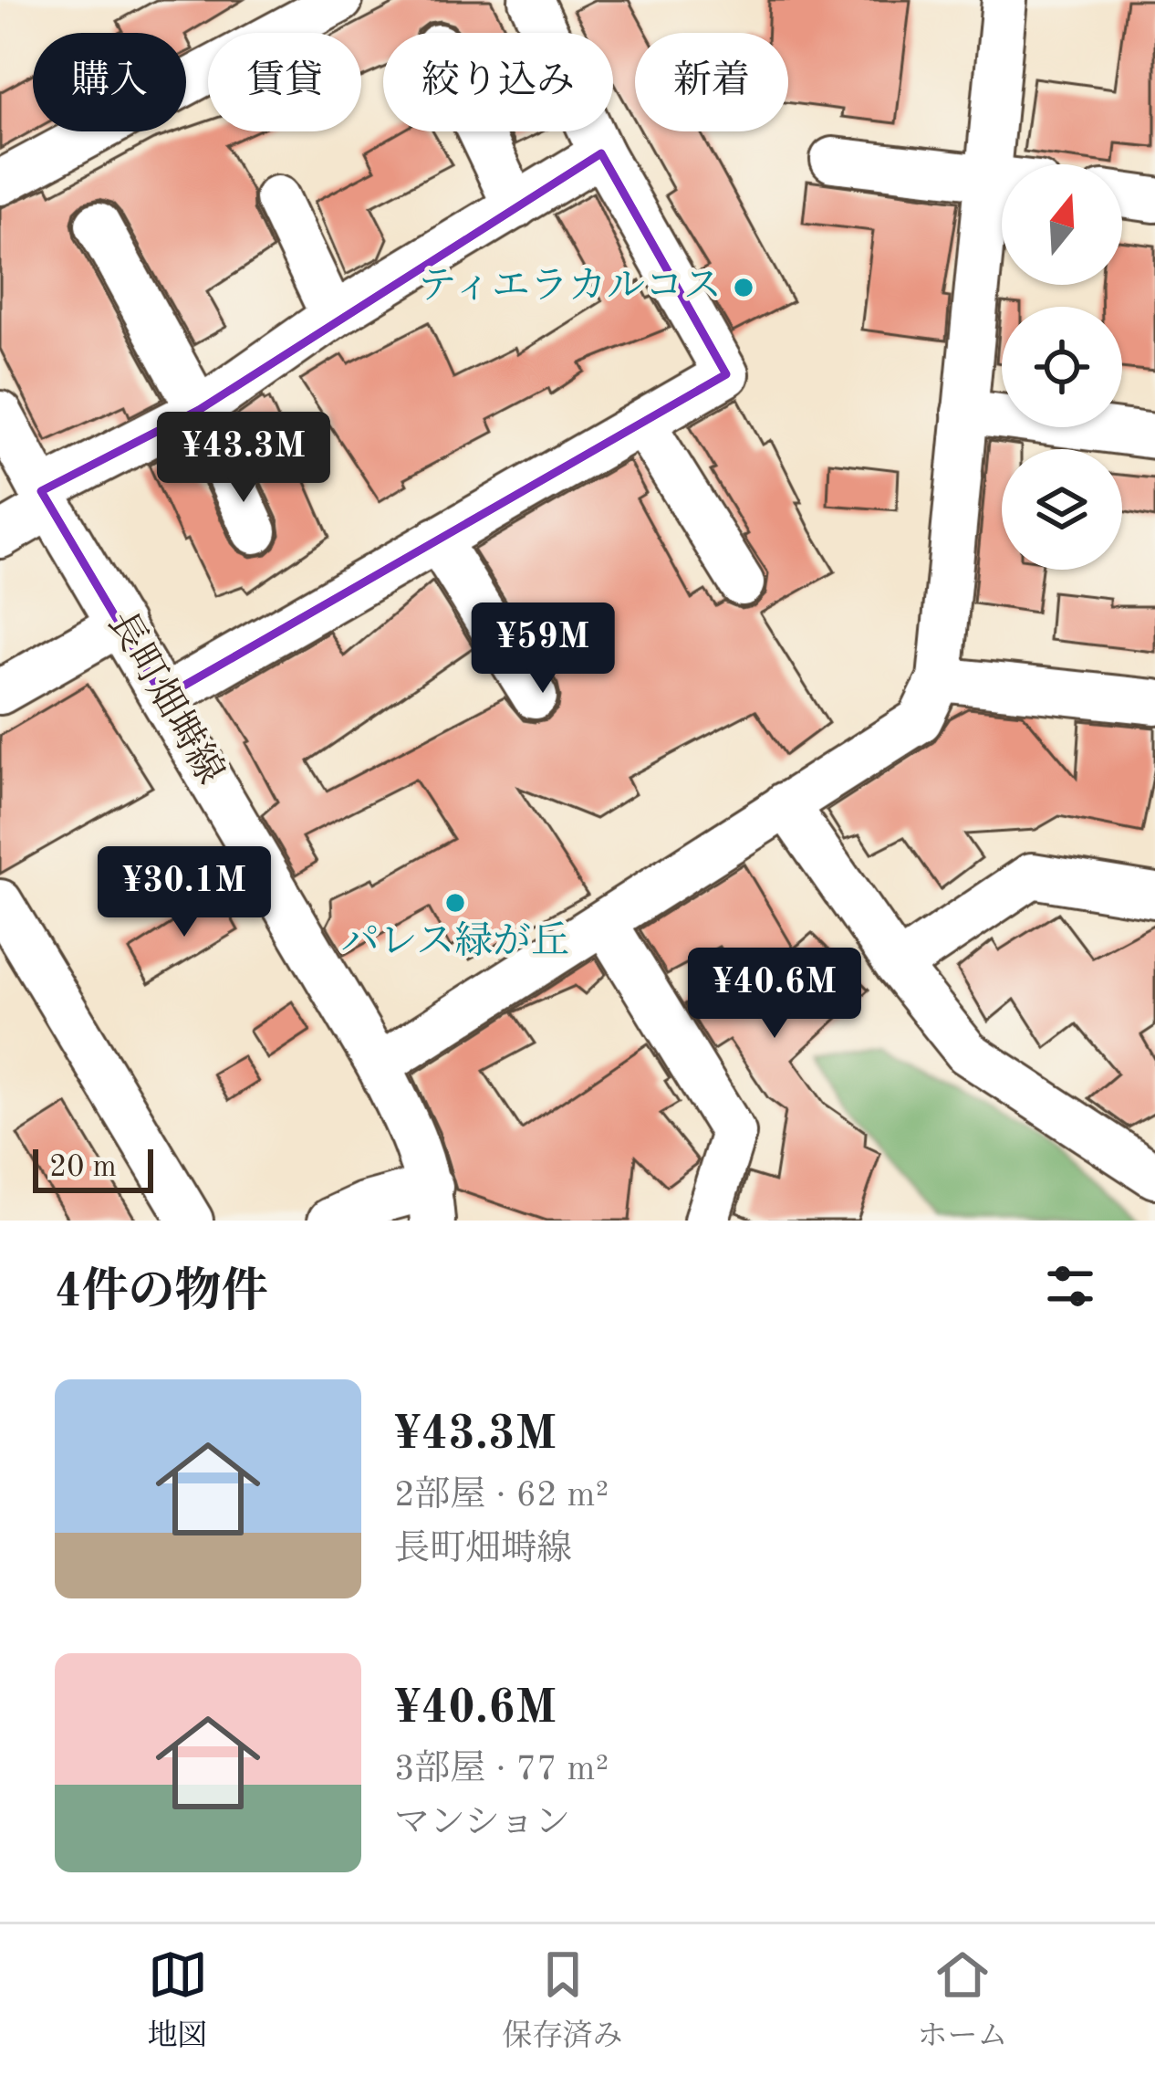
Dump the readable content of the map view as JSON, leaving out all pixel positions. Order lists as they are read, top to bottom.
{
  "streets": {
    "street": ["長町畑塒線"]
  },
  "places": ["ティエラカルコス", "パレス緑が丘"],
  "scale_bar": "20 m",
  "north": "top",
  "page": {
    "chip": [
      "購入",
      "賃貸",
      "絞り込み",
      "新着"
    ],
    "price": [
      "¥43.3M",
      "¥59M",
      "¥30.1M",
      "¥40.6M"
    ],
    "scale": "20 m",
    "heading": "4件の物件",
    "list": [
      {
        "name": "¥43.3M",
        "note": "2部屋 · 62 m² · 長町畑塒線"
      },
      {
        "name": "¥40.6M",
        "note": "3部屋 · 77 m² · マンション"
      }
    ],
    "tabs": ["地図", "保存済み", "ホーム"]
  }
}
